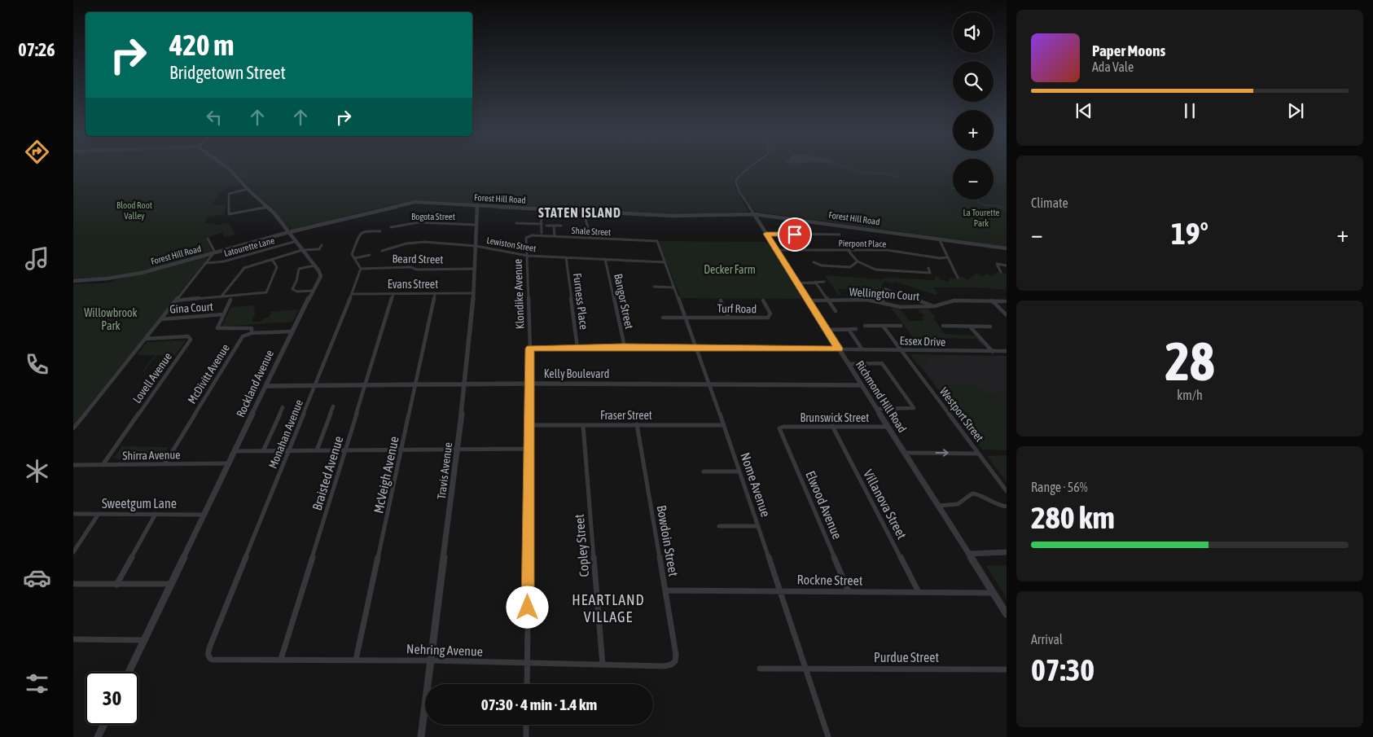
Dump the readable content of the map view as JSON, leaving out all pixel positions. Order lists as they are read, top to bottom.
{
  "streets": {
    "street": [
      "Forest Hill Road",
      "Bogota Street",
      "Shale Street",
      "Pierpont Place",
      "Lewiston Street",
      "Latourette Lane",
      "Beard Street",
      "Evans Street",
      "Klondike Avenue",
      "Wellington Court",
      "Furness Place",
      "Bangor Street",
      "Gina Court",
      "Turf Road",
      "Essex Drive",
      "McDivitt Avenue",
      "Kelly Boulevard",
      "Lovell Avenue",
      "Rockland Avenue",
      "Richmond Hill Road",
      "Westport Street",
      "Fraser Street",
      "Brunswick Street",
      "Monahan Avenue",
      "Shirra Avenue",
      "Travis Avenue",
      "Braisted Avenue",
      "McVeigh Avenue",
      "Nome Avenue",
      "Sweetgum Lane",
      "Villanova Street",
      "Elwood Avenue",
      "Bowdoin Street",
      "Copley Street",
      "Rockne Street",
      "Nehring Avenue",
      "Purdue Street"
    ]
  },
  "crossings": [
    ["Forest Hill Road", "Richmond Hill Road"],
    ["Forest Hill Road", "Travis Avenue"],
    ["Bogota Street", "Travis Avenue"],
    ["Shale Street", "Klondike Avenue"],
    ["Shale Street", "Nome Avenue"],
    ["Pierpont Place", "Richmond Hill Road"],
    ["Lewiston Street", "Klondike Avenue"],
    ["Lewiston Street", "Furness Place"],
    ["Lewiston Street", "Bangor Street"],
    ["Lewiston Street", "Travis Avenue"],
    ["Lewiston Street", "Nome Avenue"],
    ["Beard Street", "Monahan Avenue"],
    ["Beard Street", "Travis Avenue"],
    ["Evans Street", "Monahan Avenue"],
    ["Evans Street", "Travis Avenue"],
    ["Evans Street", "Braisted Avenue"],
    ["Evans Street", "McVeigh Avenue"],
    ["Klondike Avenue", "Essex Drive"],
    ["Klondike Avenue", "Kelly Boulevard"],
    ["Klondike Avenue", "Fraser Street"],
    ["Klondike Avenue", "Nehring Avenue"],
    ["Wellington Court", "Richmond Hill Road"],
    ["Furness Place", "Essex Drive"],
    ["Bangor Street", "Essex Drive"],
    ["Gina Court", "McDivitt Avenue"],
    ["Turf Road", "Nome Avenue"],
    ["Essex Drive", "Richmond Hill Road"],
    ["Essex Drive", "Westport Street"],
    ["Essex Drive", "Nome Avenue"],
    ["McDivitt Avenue", "Shirra Avenue"],
    ["Kelly Boulevard", "Rockland Avenue"],
    ["Kelly Boulevard", "Richmond Hill Road"],
    ["Kelly Boulevard", "Monahan Avenue"],
    ["Kelly Boulevard", "Travis Avenue"],
    ["Kelly Boulevard", "Braisted Avenue"],
    ["Kelly Boulevard", "McVeigh Avenue"],
    ["Kelly Boulevard", "Nome Avenue"],
    ["Lovell Avenue", "Shirra Avenue"],
    ["Rockland Avenue", "Shirra Avenue"],
    ["Rockland Avenue", "Sweetgum Lane"],
    ["Richmond Hill Road", "Brunswick Street"],
    ["Richmond Hill Road", "Rockne Street"],
    ["Fraser Street", "Nome Avenue"],
    ["Fraser Street", "Bowdoin Street"],
    ["Fraser Street", "Copley Street"],
    ["Brunswick Street", "Villanova Street"],
    ["Brunswick Street", "Elwood Avenue"],
    ["Monahan Avenue", "Nehring Avenue"],
    ["Travis Avenue", "Nehring Avenue"],
    ["Braisted Avenue", "Nehring Avenue"],
    ["McVeigh Avenue", "Nehring Avenue"],
    ["Nome Avenue", "Rockne Street"],
    ["Nome Avenue", "Purdue Street"],
    ["Villanova Street", "Rockne Street"],
    ["Elwood Avenue", "Rockne Street"],
    ["Bowdoin Street", "Rockne Street"],
    ["Bowdoin Street", "Nehring Avenue"],
    ["Copley Street", "Nehring Avenue"]
  ],
  "districts": ["STATEN ISLAND", "HEARTLAND VILLAGE"],
  "parks": [
    "Blood Root Valley",
    "La Tourette Park",
    "Decker Farm",
    "Willowbrook Park"
  ],
  "page": {
    "tabs": "07:26",
    "map_buttons": ["+", "−"],
    "turn": ["420 m", "Bridgetown Street"],
    "song": ["Paper Moons", "Ada Vale"],
    "tile": [
      "Climate",
      ["28", "km/h"],
      ["Range · 56%", "280 km"],
      ["Arrival", "07:30"]
    ],
    "heat": ["−", "19°", "+"],
    "limit": "30",
    "trip": "07:30 · 4 min · 1.4 km"
  }
}
